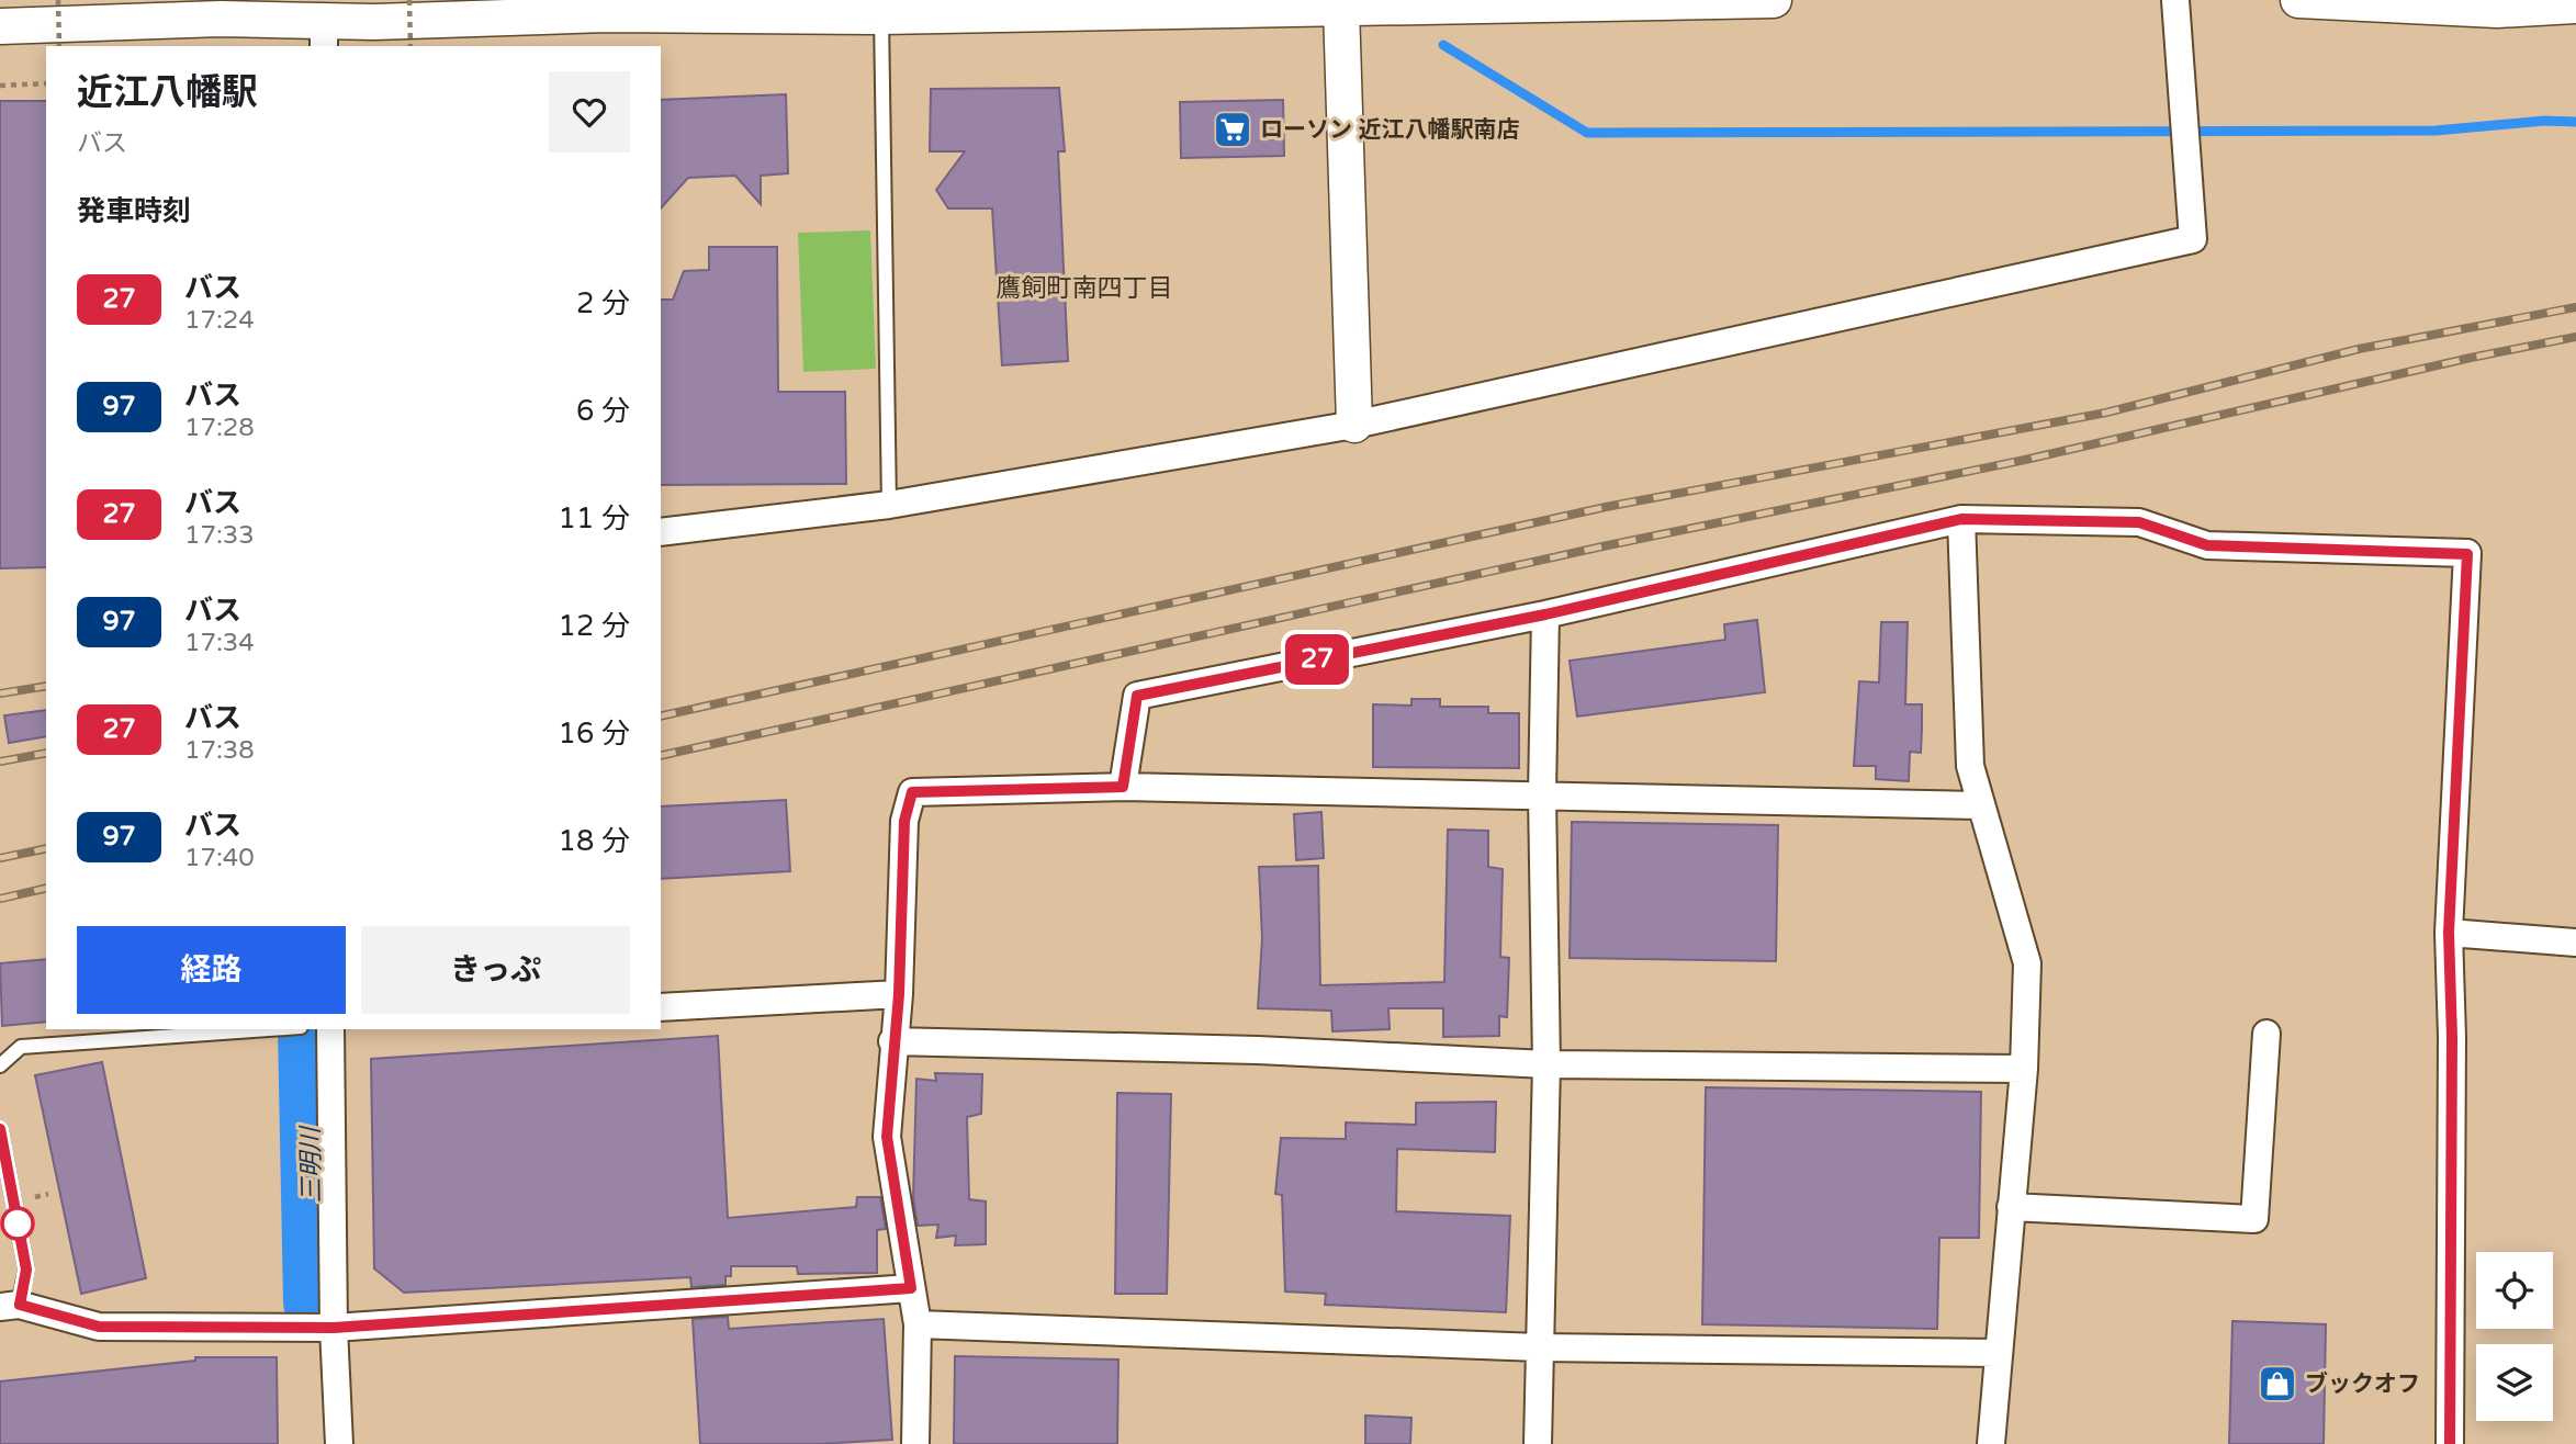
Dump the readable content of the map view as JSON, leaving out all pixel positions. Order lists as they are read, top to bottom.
{
  "districts": ["鷹飼町南四丁目"],
  "water": ["三明川"],
  "places": {
    "supermarket": ["ローソン 近江八幡駅南店"],
    "shop": ["ブックオフ"]
  },
  "lines": ["bus line 27"],
  "page": {
    "on_map": "27",
    "heading": [
      ["近江八幡駅", "バス"],
      "発車時刻"
    ],
    "list": [
      {
        "mark": "27",
        "name": "バス",
        "note": "17:24",
        "value": "2 分"
      },
      {
        "mark": "97",
        "name": "バス",
        "note": "17:28",
        "value": "6 分"
      },
      {
        "mark": "27",
        "name": "バス",
        "note": "17:33",
        "value": "11 分"
      },
      {
        "mark": "97",
        "name": "バス",
        "note": "17:34",
        "value": "12 分"
      },
      {
        "mark": "27",
        "name": "バス",
        "note": "17:38",
        "value": "16 分"
      },
      {
        "mark": "97",
        "name": "バス",
        "note": "17:40",
        "value": "18 分"
      }
    ],
    "buttons": ["経路", "きっぷ"]
  }
}
